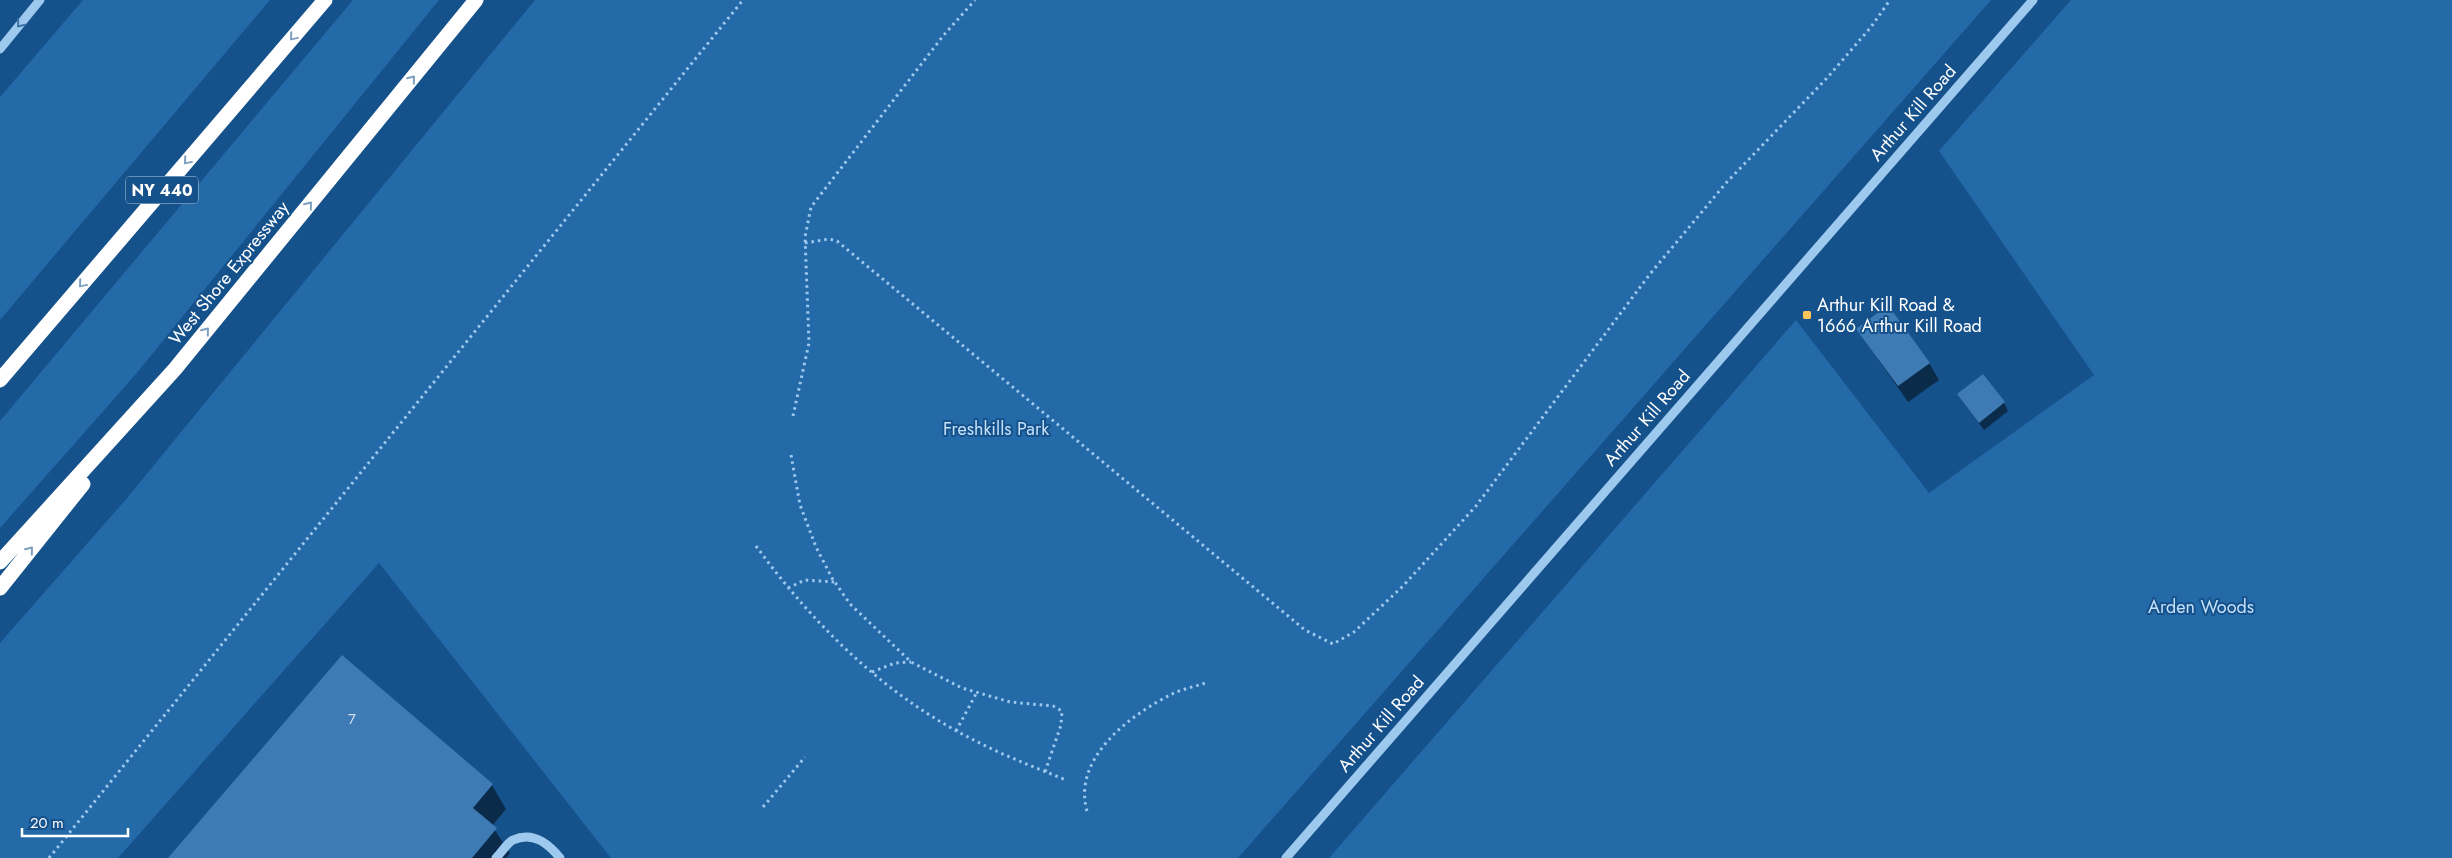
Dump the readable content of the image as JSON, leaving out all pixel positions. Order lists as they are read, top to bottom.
{
  "streets": {
    "highway": ["NY 440", "West Shore Expressway"],
    "street": ["Arthur Kill Road"]
  },
  "parks": ["Freshkills Park", "Arden Woods"],
  "places": {
    "transit": ["Arthur Kill Road & 1666 Arthur Kill Road"]
  },
  "house_numbers": ["7"],
  "scale_bar": "20 m"
}
